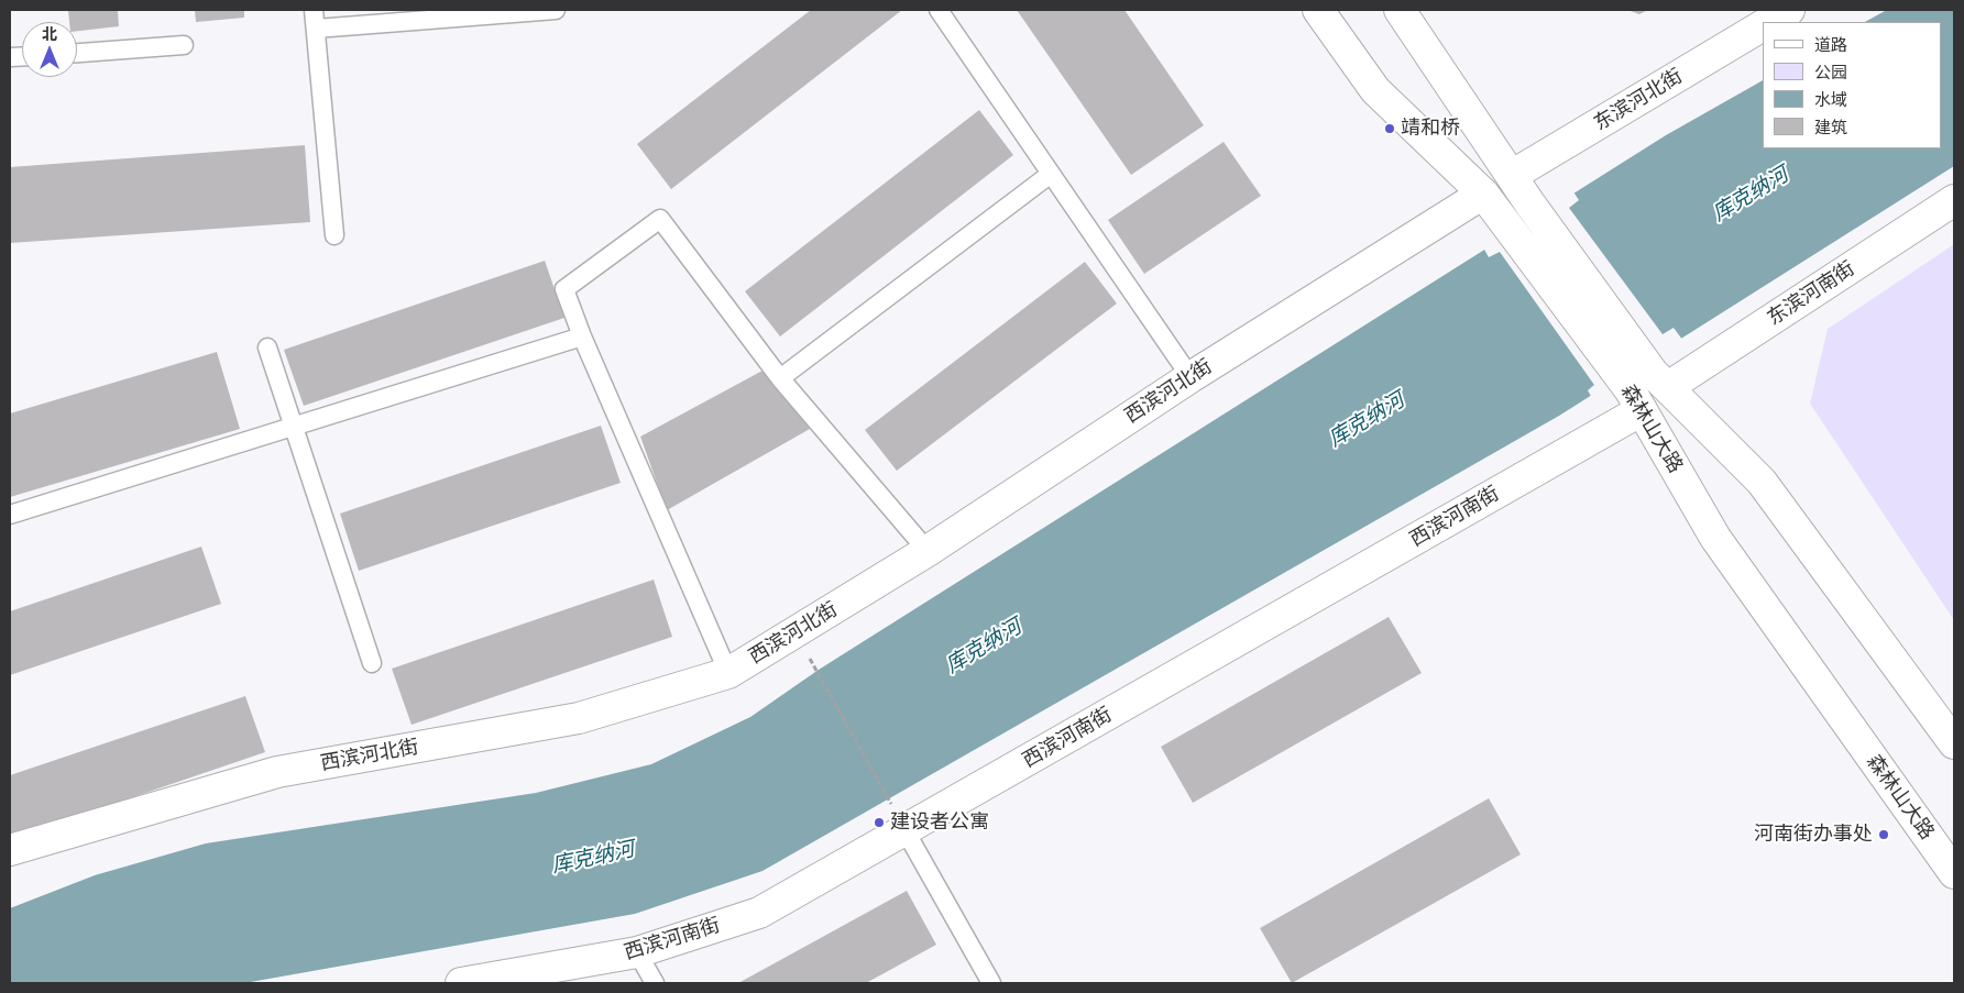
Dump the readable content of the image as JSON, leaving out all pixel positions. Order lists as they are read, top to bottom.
{
  "streets": {
    "street": [
      "东滨河北街",
      "东滨河南街",
      "西滨河北街",
      "森林山大路",
      "西滨河南街"
    ]
  },
  "crossings": [
    ["东滨河北街", "森林山大路"],
    ["东滨河南街", "森林山大路"],
    ["东滨河南街", "西滨河南街"],
    ["西滨河北街", "森林山大路"],
    ["森林山大路", "西滨河南街"]
  ],
  "water": ["库克纳河"],
  "places": ["靖和桥", "建设者公寓", "河南街办事处"],
  "legend": [
    "道路",
    "公园",
    "水域",
    "建筑"
  ],
  "north": "top"
}
